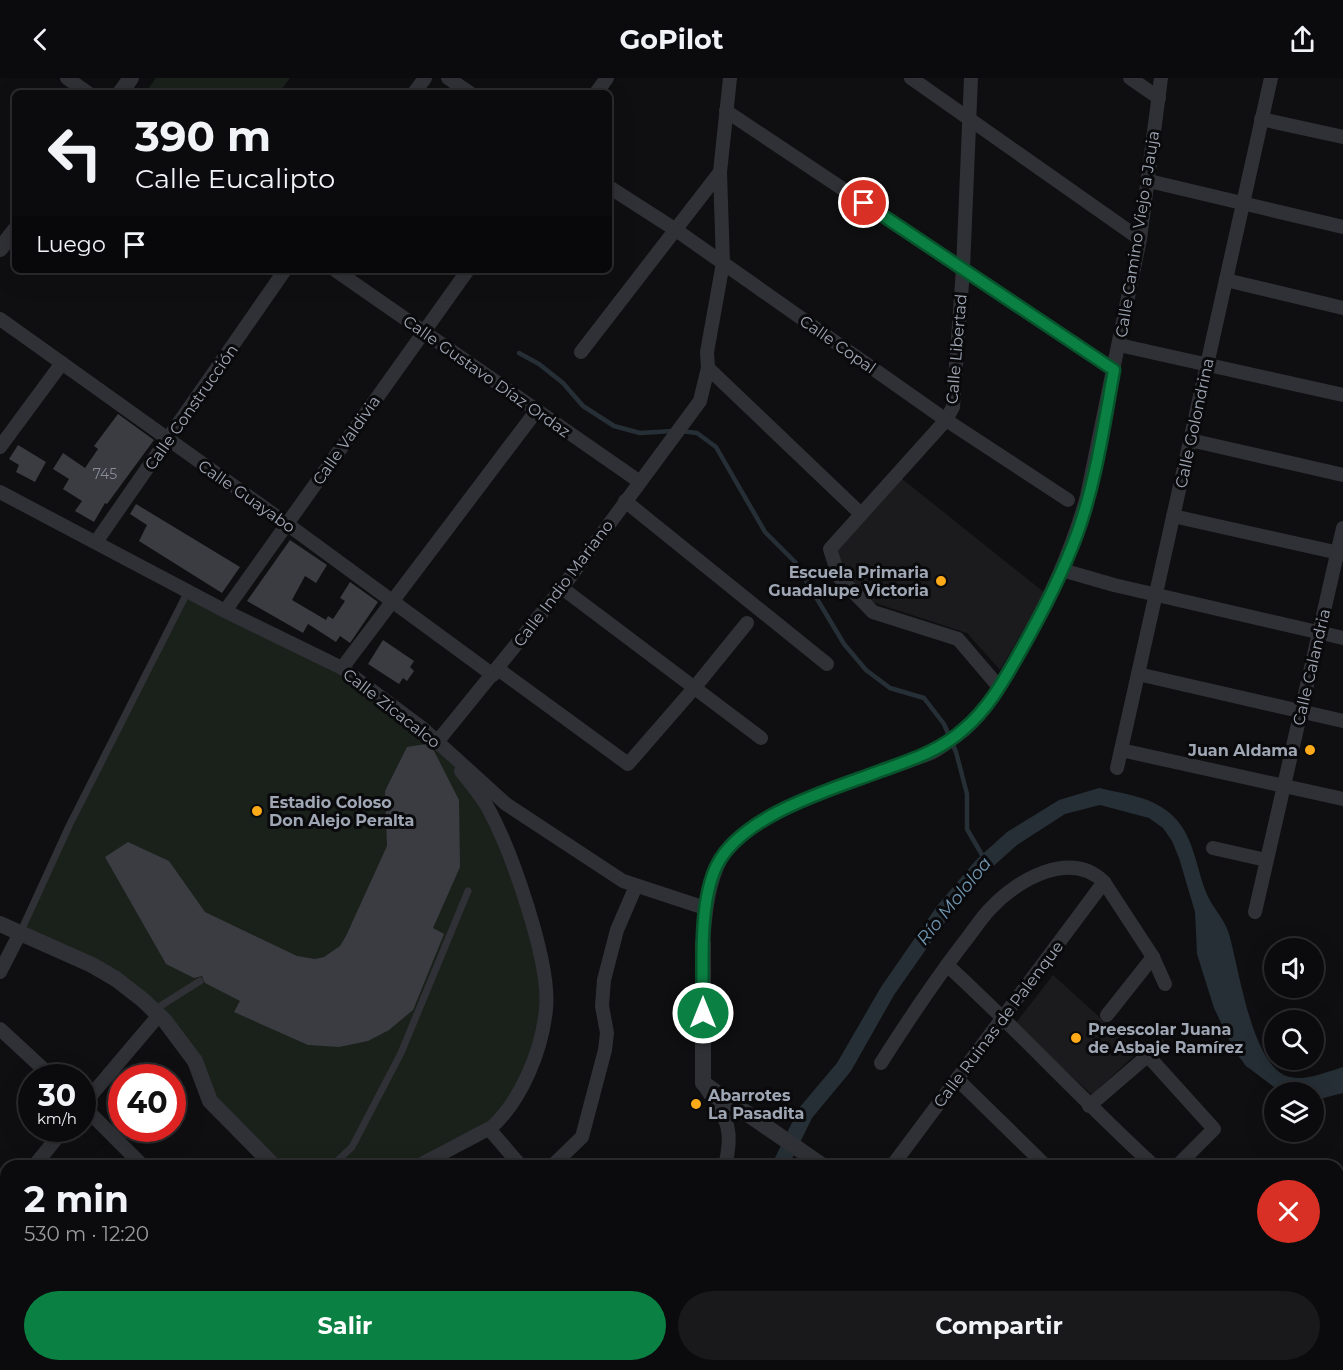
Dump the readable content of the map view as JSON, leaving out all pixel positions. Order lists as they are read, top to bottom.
{
  "streets": {
    "street": [
      "Calle Camino Viejo a Jauja",
      "Calle Copal",
      "Calle Libertad",
      "Calle Gustavo Díaz Ordaz",
      "Calle Construcción",
      "Calle Golondrina",
      "Calle Valdivia",
      "Calle Guayabo",
      "Calle Indio Mariano",
      "Calle Calandria",
      "Calle Zicacalco",
      "Calle Ruinas de Palenque"
    ]
  },
  "crossings": [
    ["Calle Camino Viejo a Jauja", "Calle Libertad"],
    ["Calle Camino Viejo a Jauja", "Calle Zicacalco"],
    ["Calle Copal", "Calle Libertad"],
    ["Calle Copal", "Calle Indio Mariano"],
    ["Calle Gustavo Díaz Ordaz", "Calle Valdivia"],
    ["Calle Gustavo Díaz Ordaz", "Calle Indio Mariano"],
    ["Calle Construcción", "Calle Guayabo"],
    ["Calle Construcción", "Calle Zicacalco"],
    ["Calle Valdivia", "Calle Guayabo"],
    ["Calle Valdivia", "Calle Zicacalco"],
    ["Calle Guayabo", "Calle Indio Mariano"],
    ["Calle Indio Mariano", "Calle Zicacalco"]
  ],
  "water": ["Río Mololoa"],
  "places": [
    "Escuela Primaria Guadalupe Victoria",
    "Juan Aldama",
    "Estadio Coloso Don Alejo Peralta",
    "Preescolar Juana de Asbaje Ramírez",
    "Abarrotes La Pasadita"
  ],
  "house_numbers": ["745"],
  "page": {
    "header": "GoPilot",
    "turn": ["390 m", "Calle Eucalipto"],
    "then": "Luego",
    "speed": "30 km/h",
    "limit": "40",
    "heading": ["2 min", "530 m · 12:20"],
    "buttons": ["Salir", "Compartir"]
  }
}
